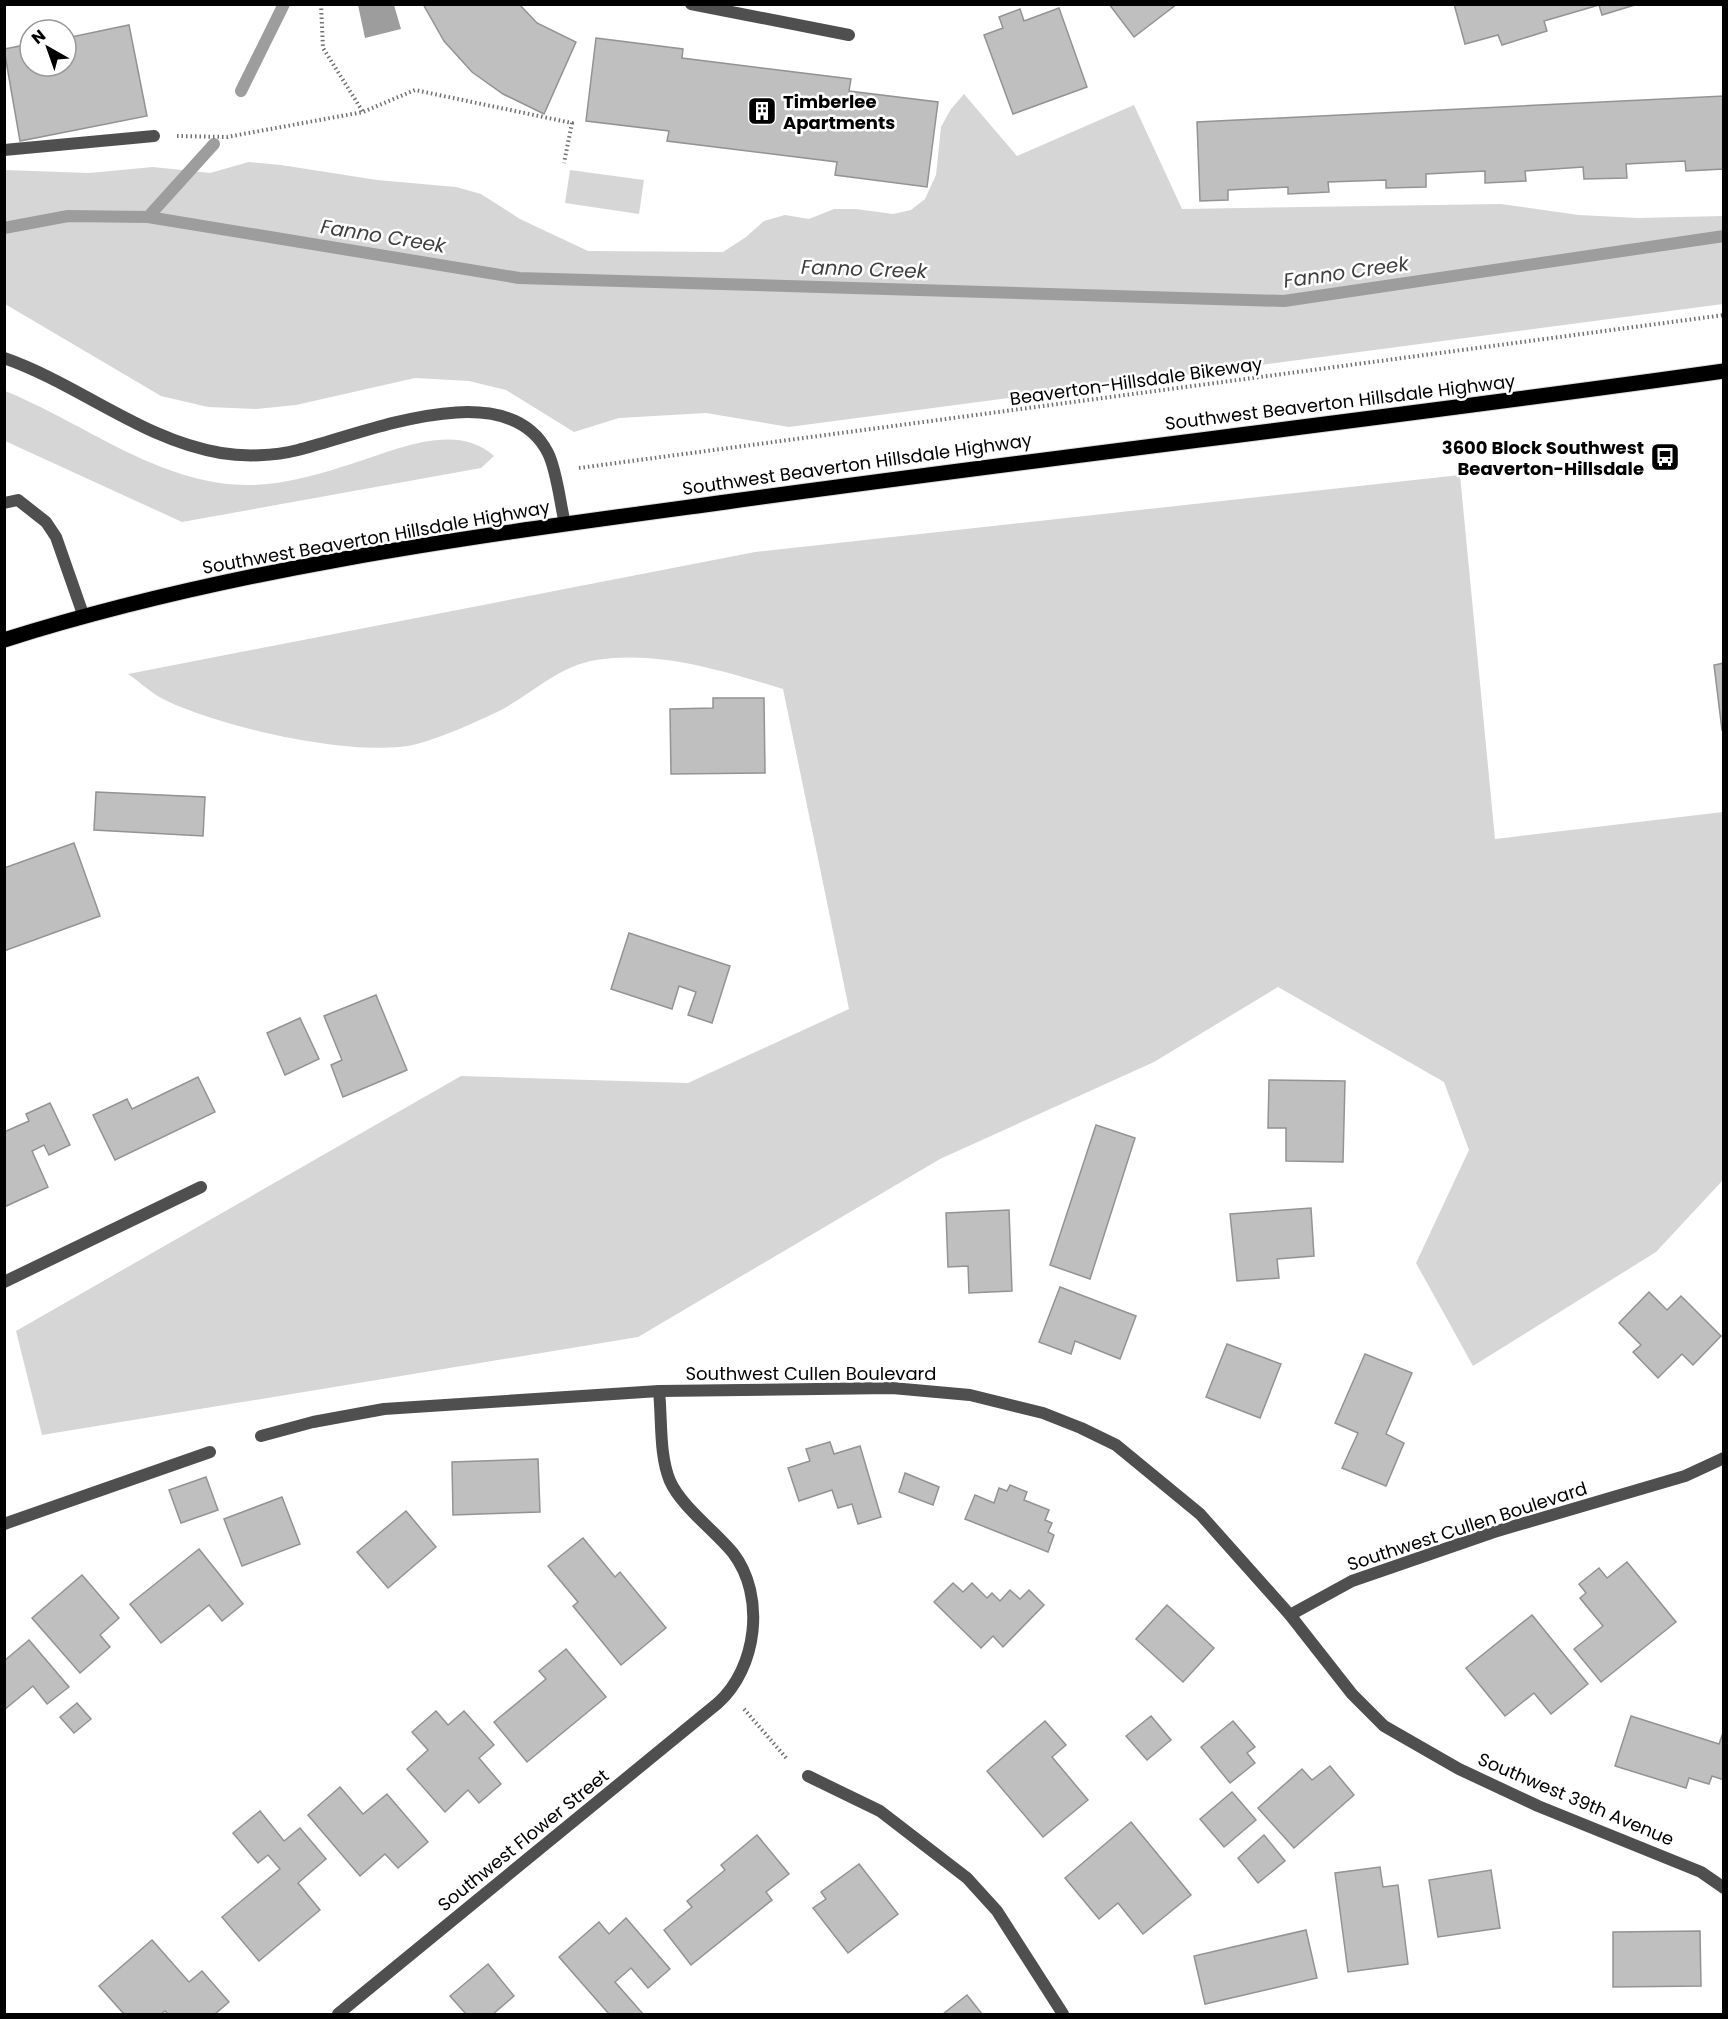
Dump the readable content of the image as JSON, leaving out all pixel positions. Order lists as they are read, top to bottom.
{
  "streets": {
    "main road": ["Southwest Beaverton Hillsdale Highway"],
    "street": ["Southwest Cullen Boulevard", "Southwest 39th Avenue", "Southwest Flower Street"],
    "path": ["Beaverton-Hillsdale Bikeway"]
  },
  "crossings": [
    ["Southwest Cullen Boulevard", "Southwest 39th Avenue"]
  ],
  "water": ["Fanno Creek"],
  "places": {
    "building": ["Timberlee Apartments"],
    "bus stop": ["3600 Block Southwest Beaverton-Hillsdale"]
  },
  "north": "top left"
}
